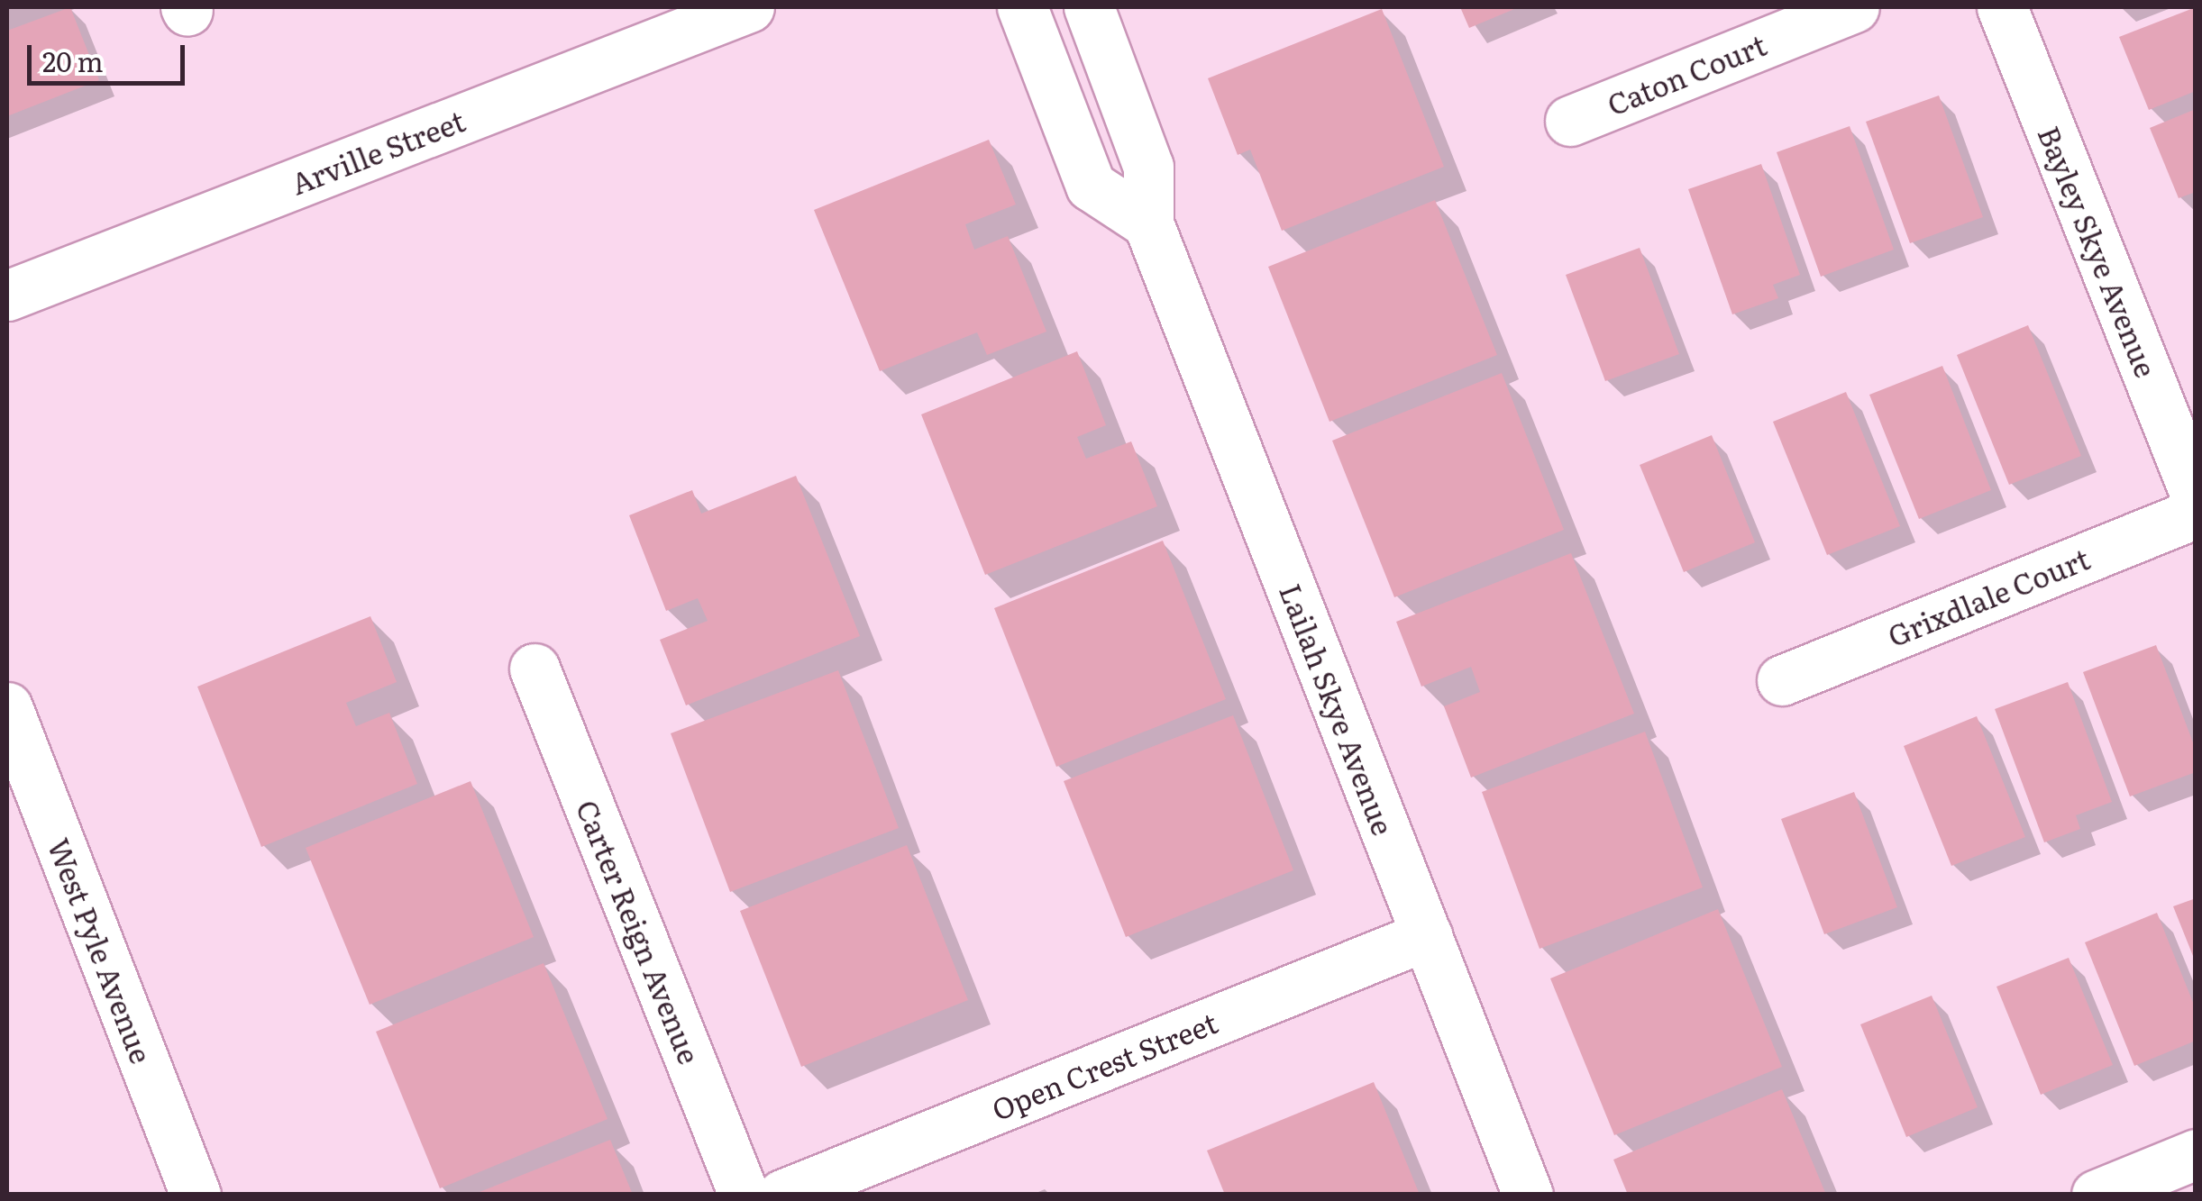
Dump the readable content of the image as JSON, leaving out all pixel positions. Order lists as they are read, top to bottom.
{
  "streets": {
    "street": [
      "Caton Court",
      "Arville Street",
      "Bayley Skye Avenue",
      "Grixdlale Court",
      "Lailah Skye Avenue",
      "Carter Reign Avenue",
      "West Pyle Avenue",
      "Open Crest Street"
    ]
  },
  "crossings": [
    ["Lailah Skye Avenue", "Open Crest Street"]
  ],
  "scale_bar": "20 m"
}
